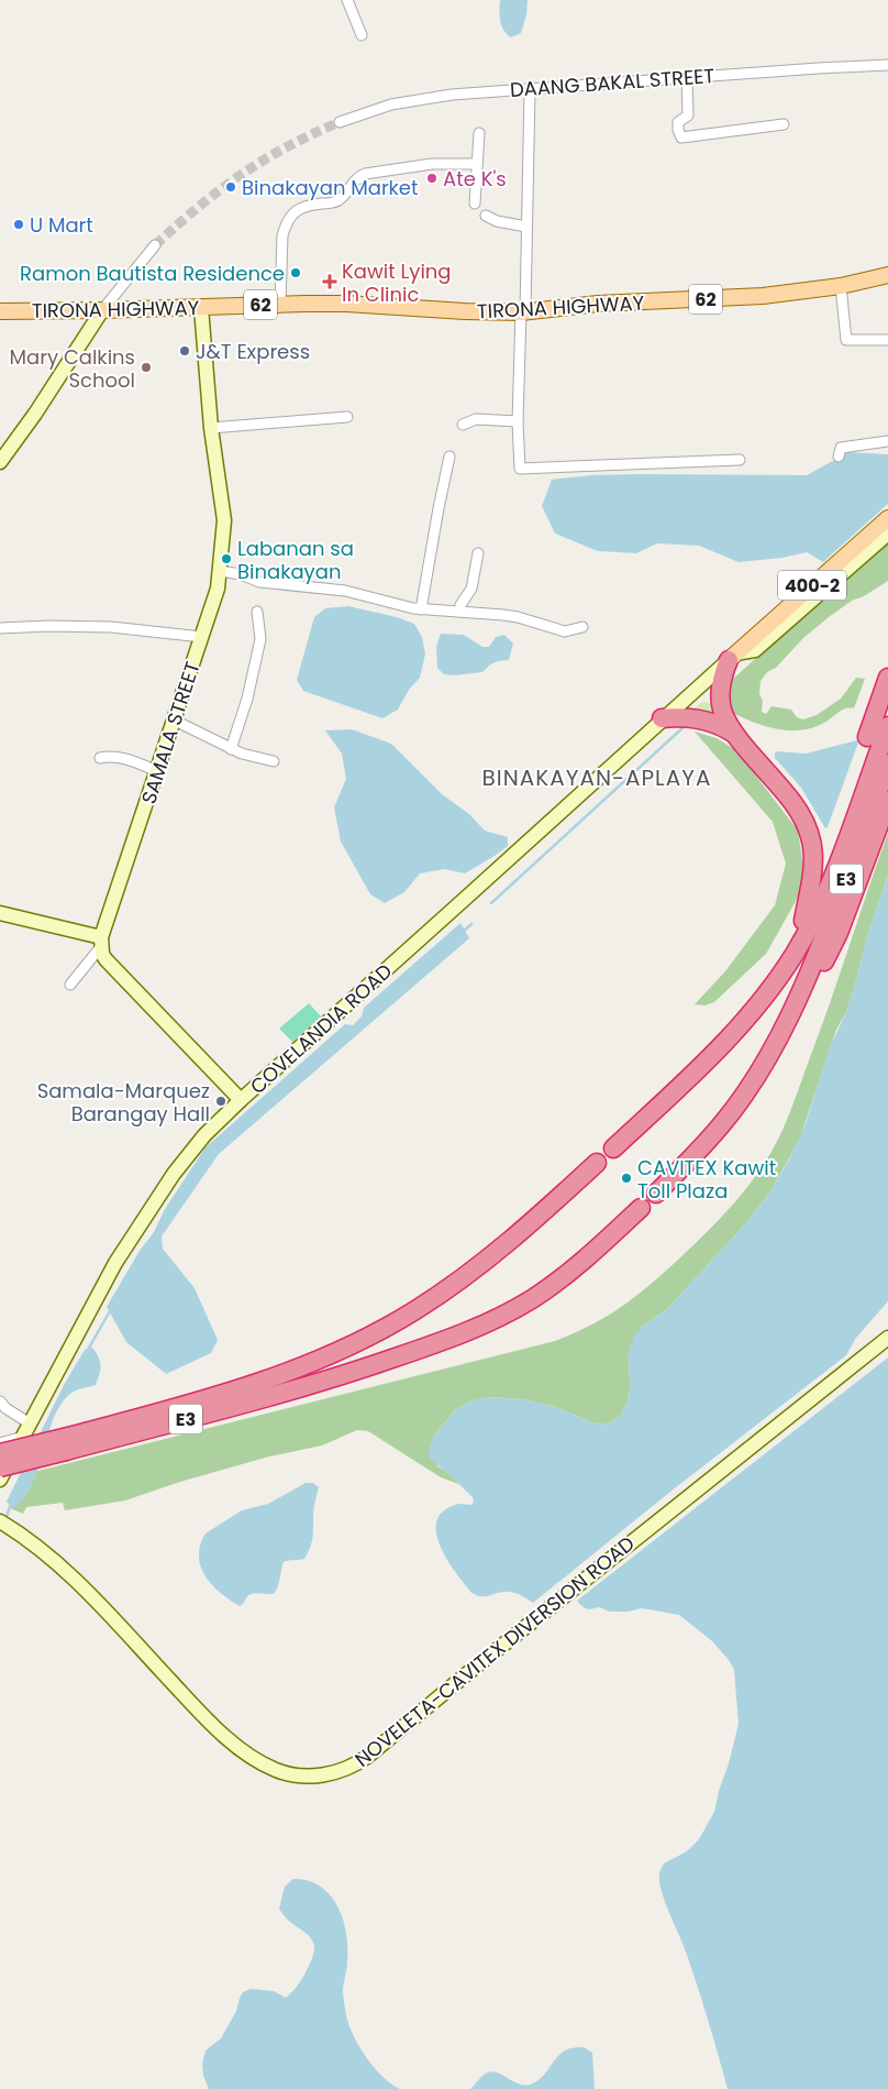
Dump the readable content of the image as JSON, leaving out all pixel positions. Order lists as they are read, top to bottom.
{
  "streets": {
    "highway": ["E3"],
    "main road": [
      "62",
      "TIRONA HIGHWAY",
      "400-2",
      "SAMALA STREET",
      "COVELANDIA ROAD",
      "NOVELETA-CAVITEX DIVERSION ROAD"
    ],
    "street": ["DAANG BAKAL STREET"]
  },
  "crossings": [
    ["TIRONA HIGHWAY", "SAMALA STREET"]
  ],
  "districts": ["BINAKAYAN-APLAYA"],
  "places": {
    "other": [
      "Ate K's",
      "Binakayan Market",
      "U Mart",
      "Ramon Bautista Residence",
      "J&T Express",
      "Mary Calkins School",
      "Labanan sa Binakayan",
      "Samala-Marquez Barangay Hall",
      "CAVITEX Kawit Toll Plaza"
    ],
    "health": ["Kawit Lying In Clinic"]
  }
}
